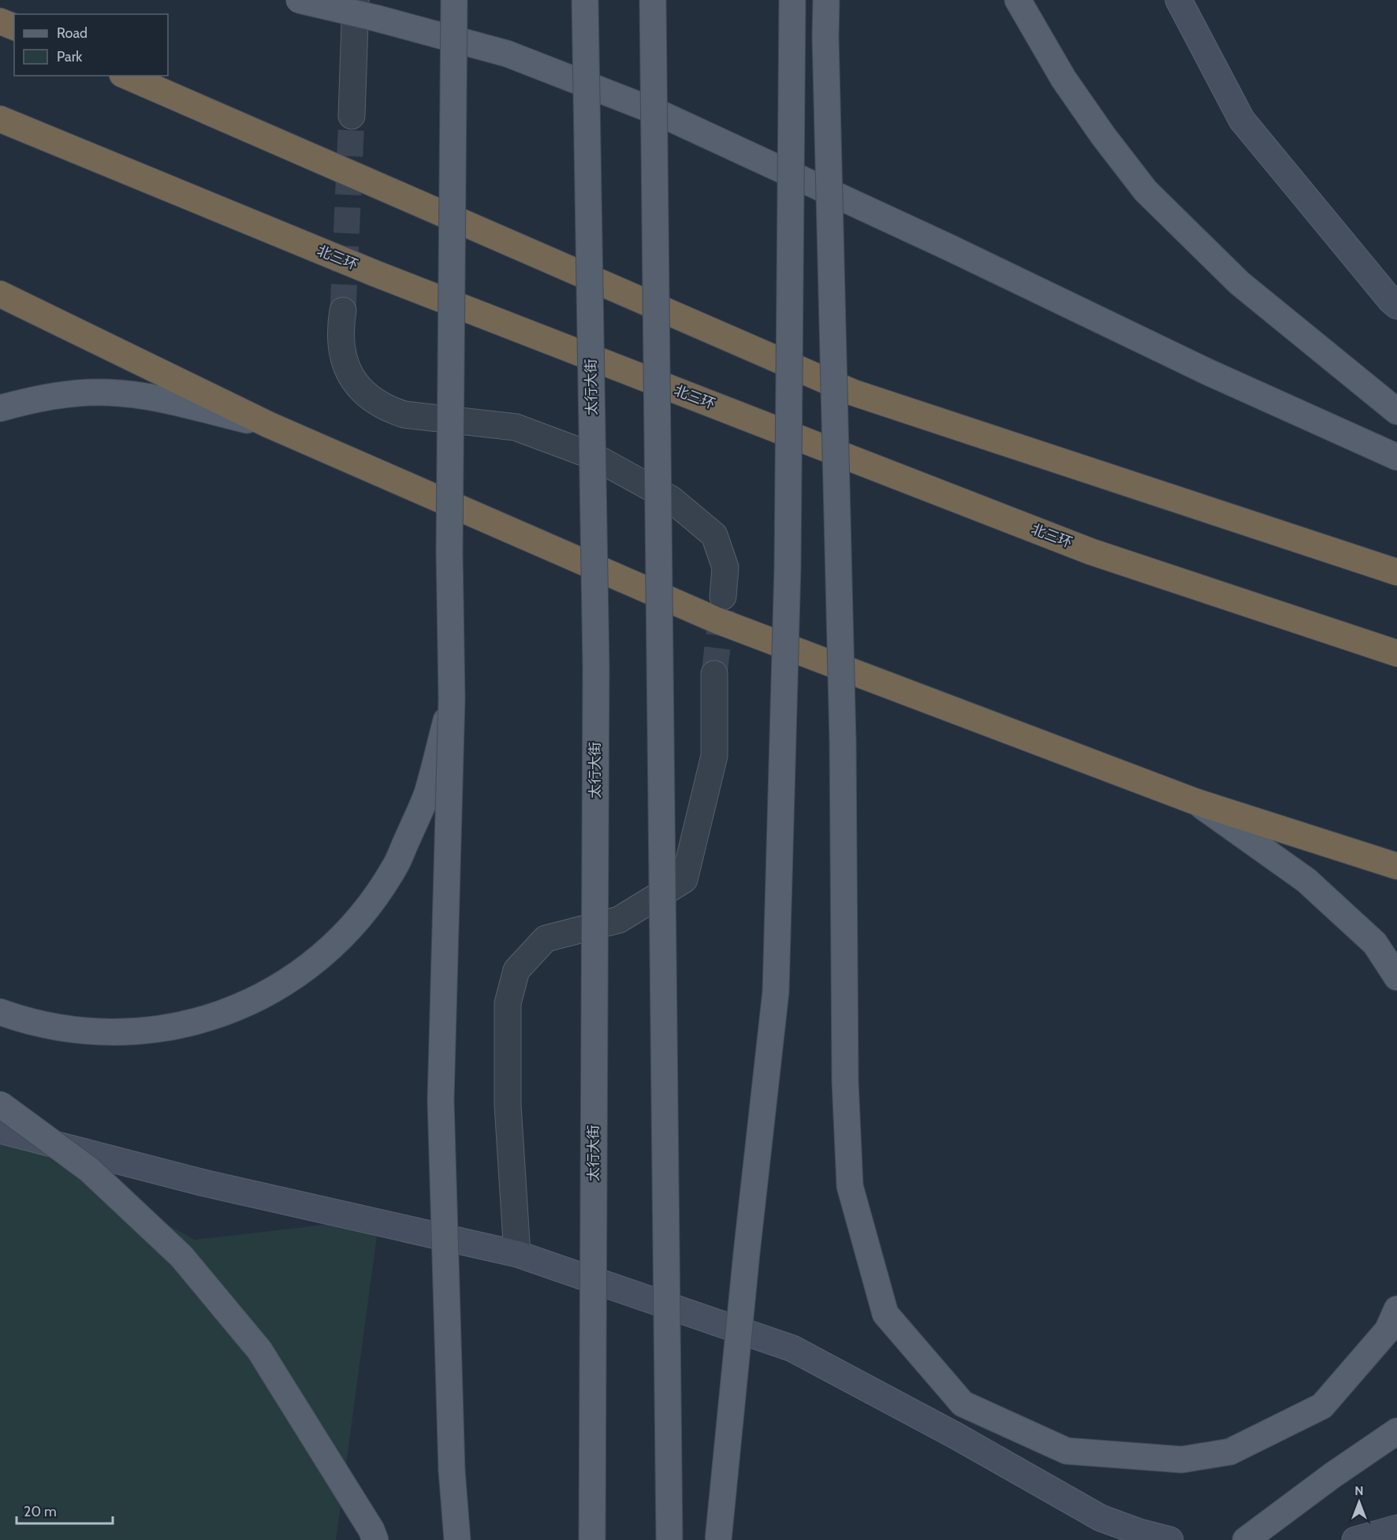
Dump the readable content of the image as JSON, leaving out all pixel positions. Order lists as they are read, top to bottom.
{
  "streets": {
    "highway": ["北三环"],
    "main road": ["太行大街"]
  },
  "legend": ["Road", "Park"],
  "scale_bar": "20 m",
  "north": "top"
}
